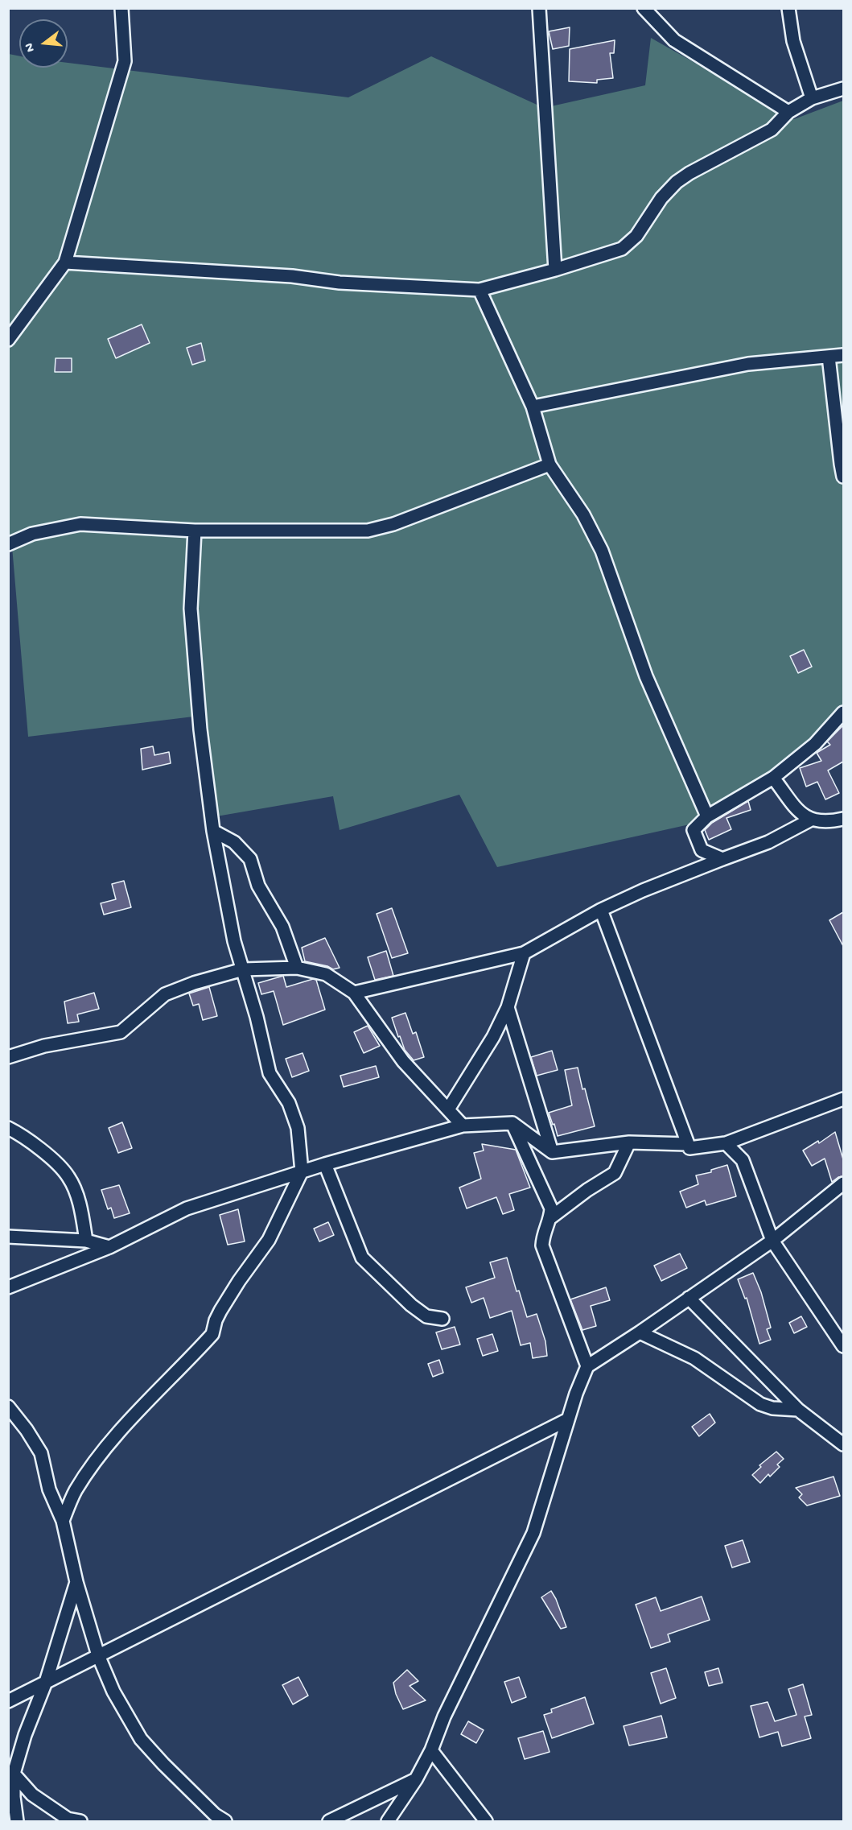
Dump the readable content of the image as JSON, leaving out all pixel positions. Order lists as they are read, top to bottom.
{
  "north": "left"
}
